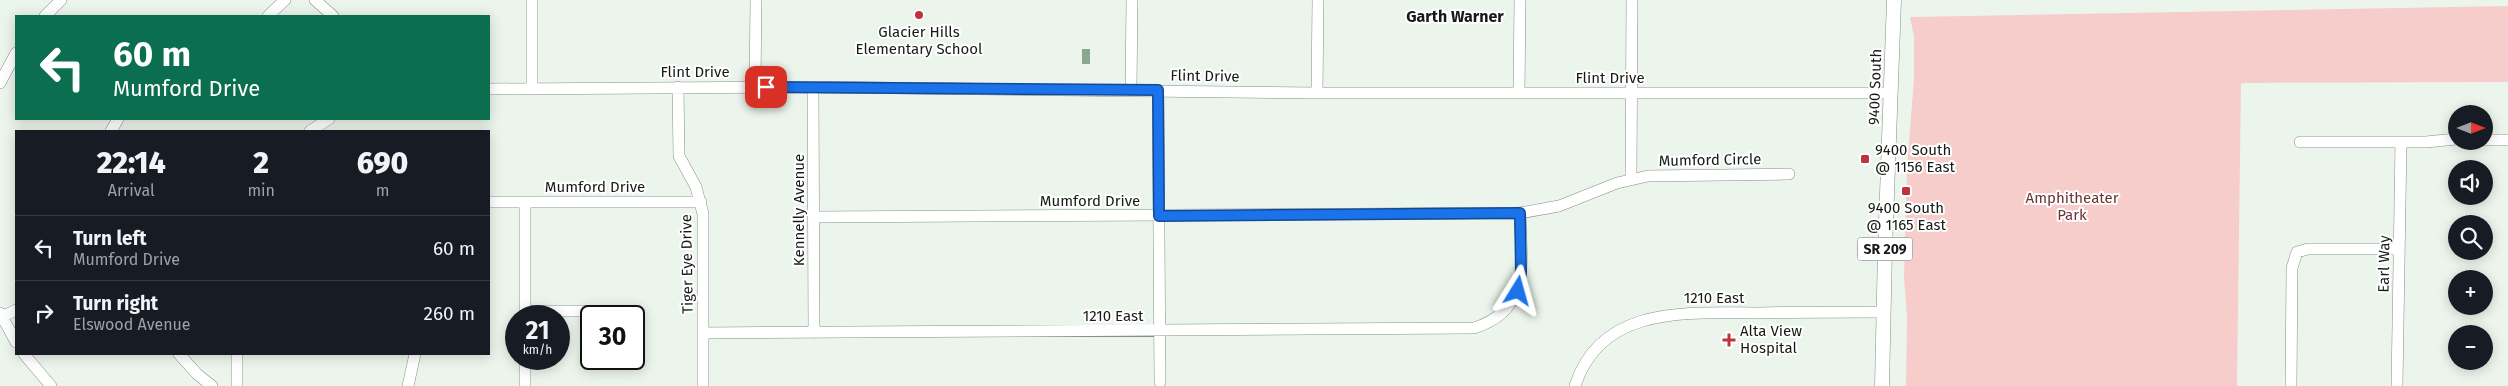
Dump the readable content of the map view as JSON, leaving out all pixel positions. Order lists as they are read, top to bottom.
{
  "streets": {
    "main road": ["9400 South", "SR 209"],
    "street": [
      "Flint Drive",
      "Mumford Circle",
      "Mumford Drive",
      "Kennelly Avenue",
      "Tiger Eye Drive",
      "Earl Way",
      "1210 East"
    ]
  },
  "crossings": [
    ["Flint Drive", "9400 South"],
    ["Flint Drive", "Kennelly Avenue"],
    ["Flint Drive", "Tiger Eye Drive"],
    ["9400 South", "1210 East"],
    ["Mumford Circle", "Mumford Drive"],
    ["Mumford Drive", "Kennelly Avenue"],
    ["Mumford Drive", "Tiger Eye Drive"],
    ["Mumford Drive", "1210 East"],
    ["Kennelly Avenue", "1210 East"],
    ["Tiger Eye Drive", "1210 East"]
  ],
  "districts": ["Garth Warner"],
  "parks": ["Amphitheater Park"],
  "places": {
    "other": ["Glacier Hills Elementary School"],
    "transit": ["9400 South @ 1156 East", "9400 South @ 1165 East"],
    "health": ["Alta View Hospital"]
  },
  "north": "right",
  "page": {
    "turn": ["60 m", "Mumford Drive"],
    "map_buttons": ["+", "−"],
    "eta": [
      "22:14",
      "Arrival",
      "2",
      "min",
      "690",
      "m"
    ],
    "list": [
      {
        "name": "Turn left",
        "note": "Mumford Drive",
        "value": "60 m"
      },
      {
        "name": "Turn right",
        "note": "Elswood Avenue",
        "value": "260 m"
      }
    ],
    "speed": "21 km/h",
    "limit": "30"
  }
}
